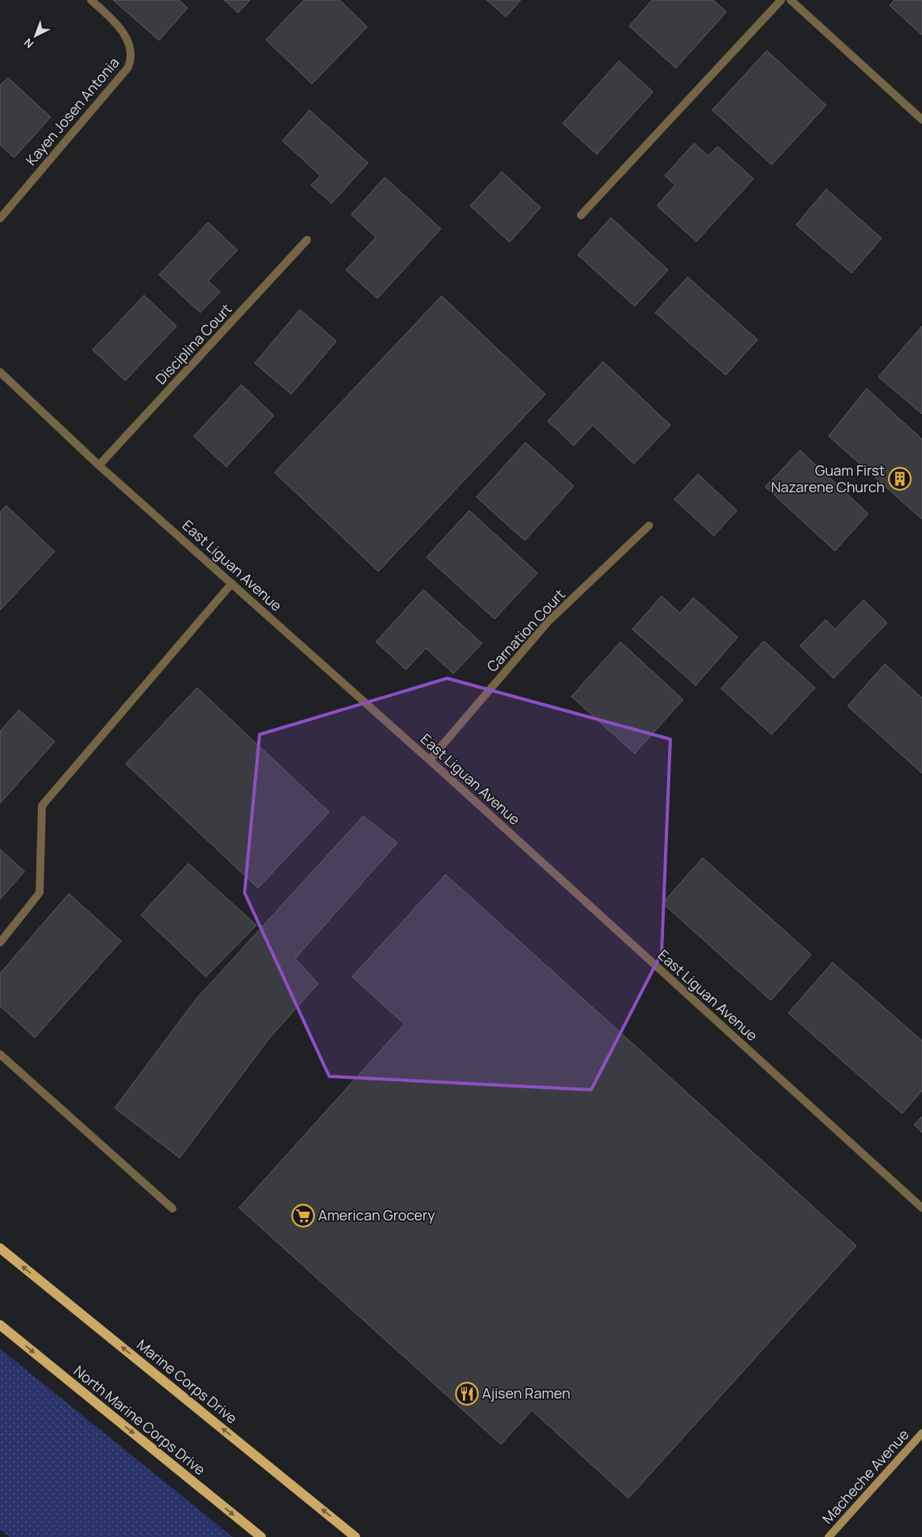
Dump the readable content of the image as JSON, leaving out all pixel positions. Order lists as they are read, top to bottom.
{
  "streets": {
    "main road": ["Marine Corps Drive", "North Marine Corps Drive", "Macheche Avenue"],
    "street": [
      "Kayen Josen Antonia",
      "Disciplina Court",
      "East Liguan Avenue",
      "Carnation Court"
    ]
  },
  "crossings": [
    ["Disciplina Court", "East Liguan Avenue"],
    ["East Liguan Avenue", "Carnation Court"]
  ],
  "one_way": ["Marine Corps Drive", "North Marine Corps Drive"],
  "places": {
    "building": ["Guam First Nazarene Church"],
    "supermarket": ["American Grocery"],
    "restaurant": ["Ajisen Ramen"]
  },
  "north": "bottom left"
}
